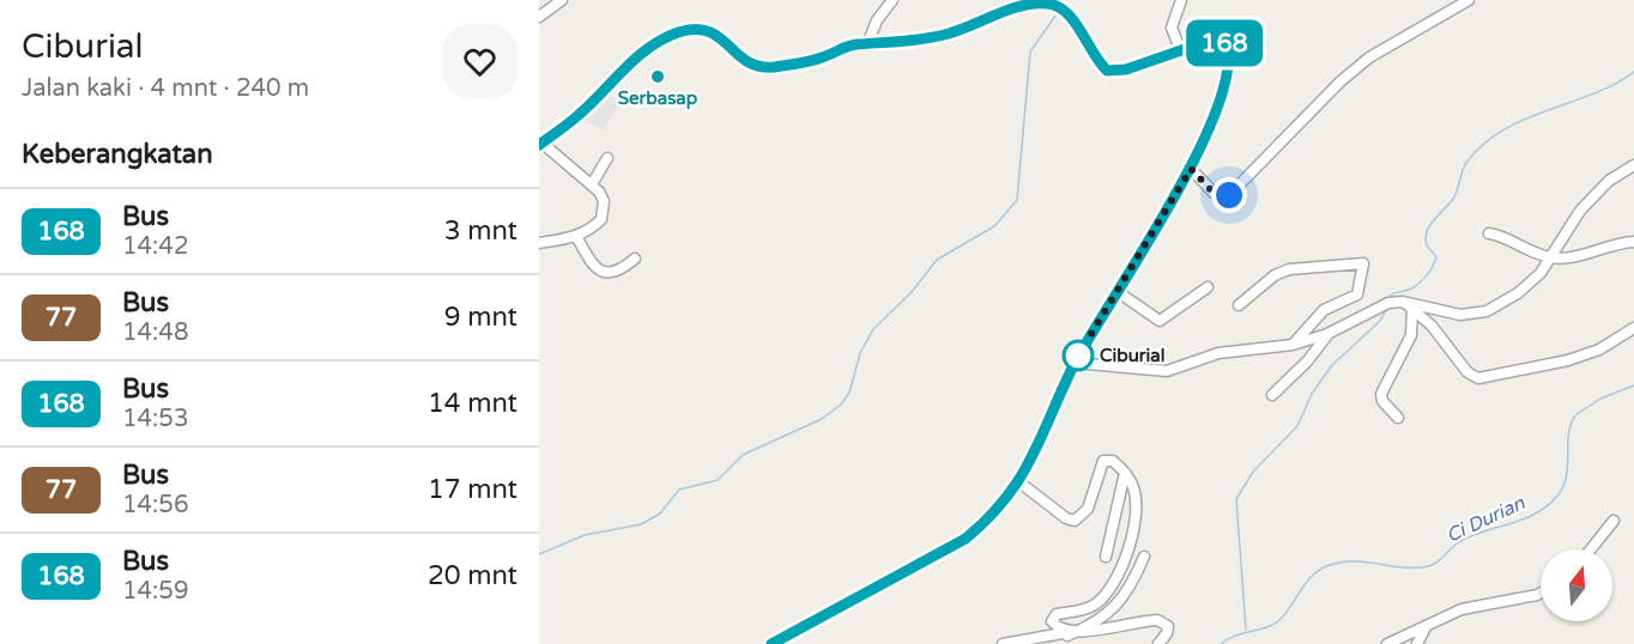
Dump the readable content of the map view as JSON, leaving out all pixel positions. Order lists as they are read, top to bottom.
{
  "water": ["Ci Durian"],
  "places": ["Serbasap", "Ciburial"],
  "lines": ["bus line 168"],
  "north": "top",
  "page": {
    "heading": [
      ["Ciburial", "Jalan kaki · 4 mnt · 240 m"],
      "Keberangkatan"
    ],
    "on_map": "168",
    "list": [
      {
        "mark": "168",
        "name": "Bus",
        "note": "14:42",
        "value": "3 mnt"
      },
      {
        "mark": "77",
        "name": "Bus",
        "note": "14:48",
        "value": "9 mnt"
      },
      {
        "mark": "168",
        "name": "Bus",
        "note": "14:53",
        "value": "14 mnt"
      },
      {
        "mark": "77",
        "name": "Bus",
        "note": "14:56",
        "value": "17 mnt"
      },
      {
        "mark": "168",
        "name": "Bus",
        "note": "14:59",
        "value": "20 mnt"
      }
    ]
  }
}
